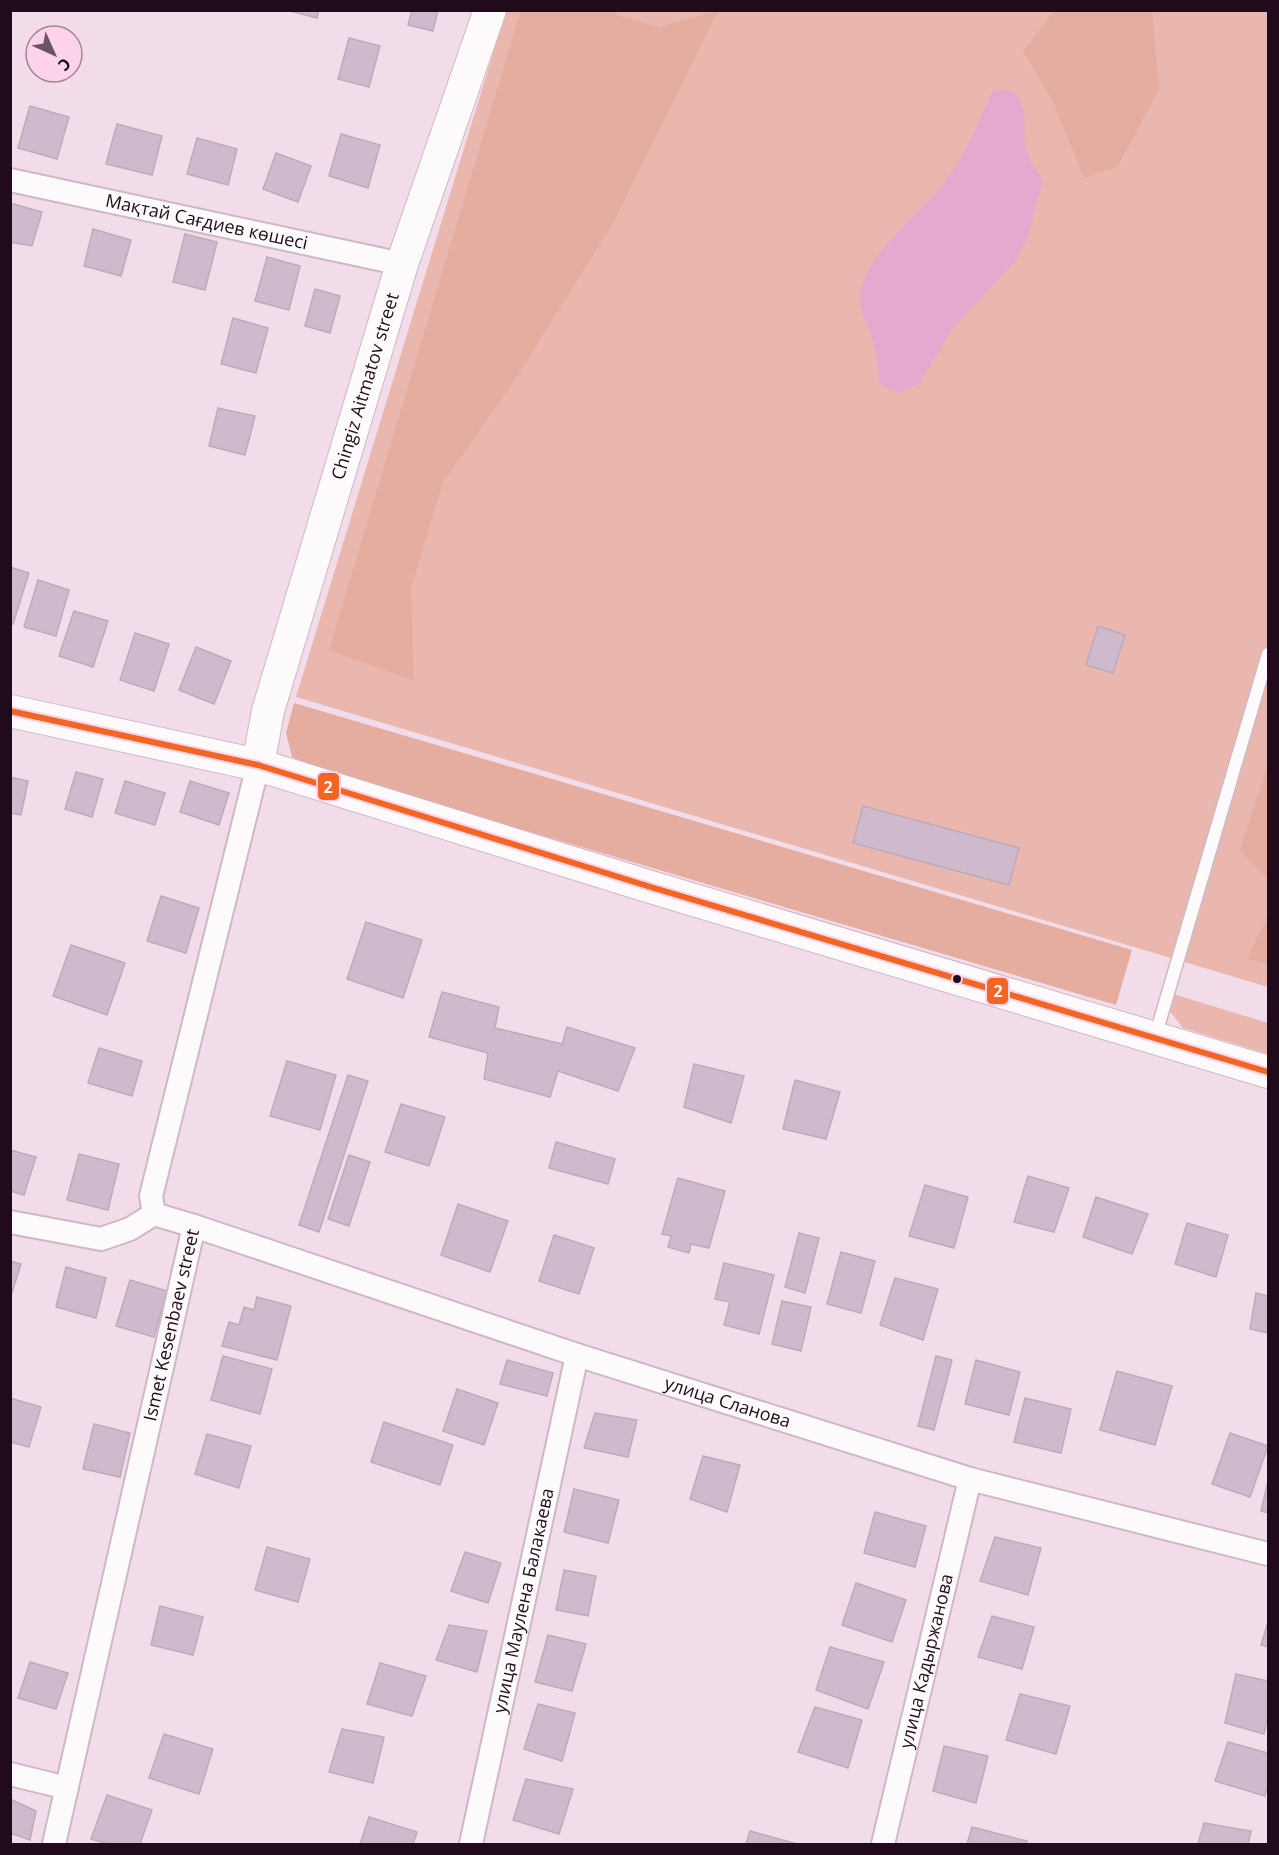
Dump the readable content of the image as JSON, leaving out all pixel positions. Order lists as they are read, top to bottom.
{
  "streets": {
    "main road": ["Chingiz Aitmatov street"],
    "street": [
      "Мақтай Сағдиев көшесі",
      "Ismet Kesenbaev street",
      "улица Сланова",
      "улица Маулена Балакаева",
      "улица Кадыржанова"
    ]
  },
  "crossings": [
    ["Мақтай Сағдиев көшесі", "Chingiz Aitmatov street"],
    ["Chingiz Aitmatov street", "Ismet Kesenbaev street"],
    ["Ismet Kesenbaev street", "улица Сланова"],
    ["улица Сланова", "улица Маулена Балакаева"],
    ["улица Сланова", "улица Кадыржанова"]
  ],
  "lines": ["transit line 2"],
  "north": "bottom right"
}
